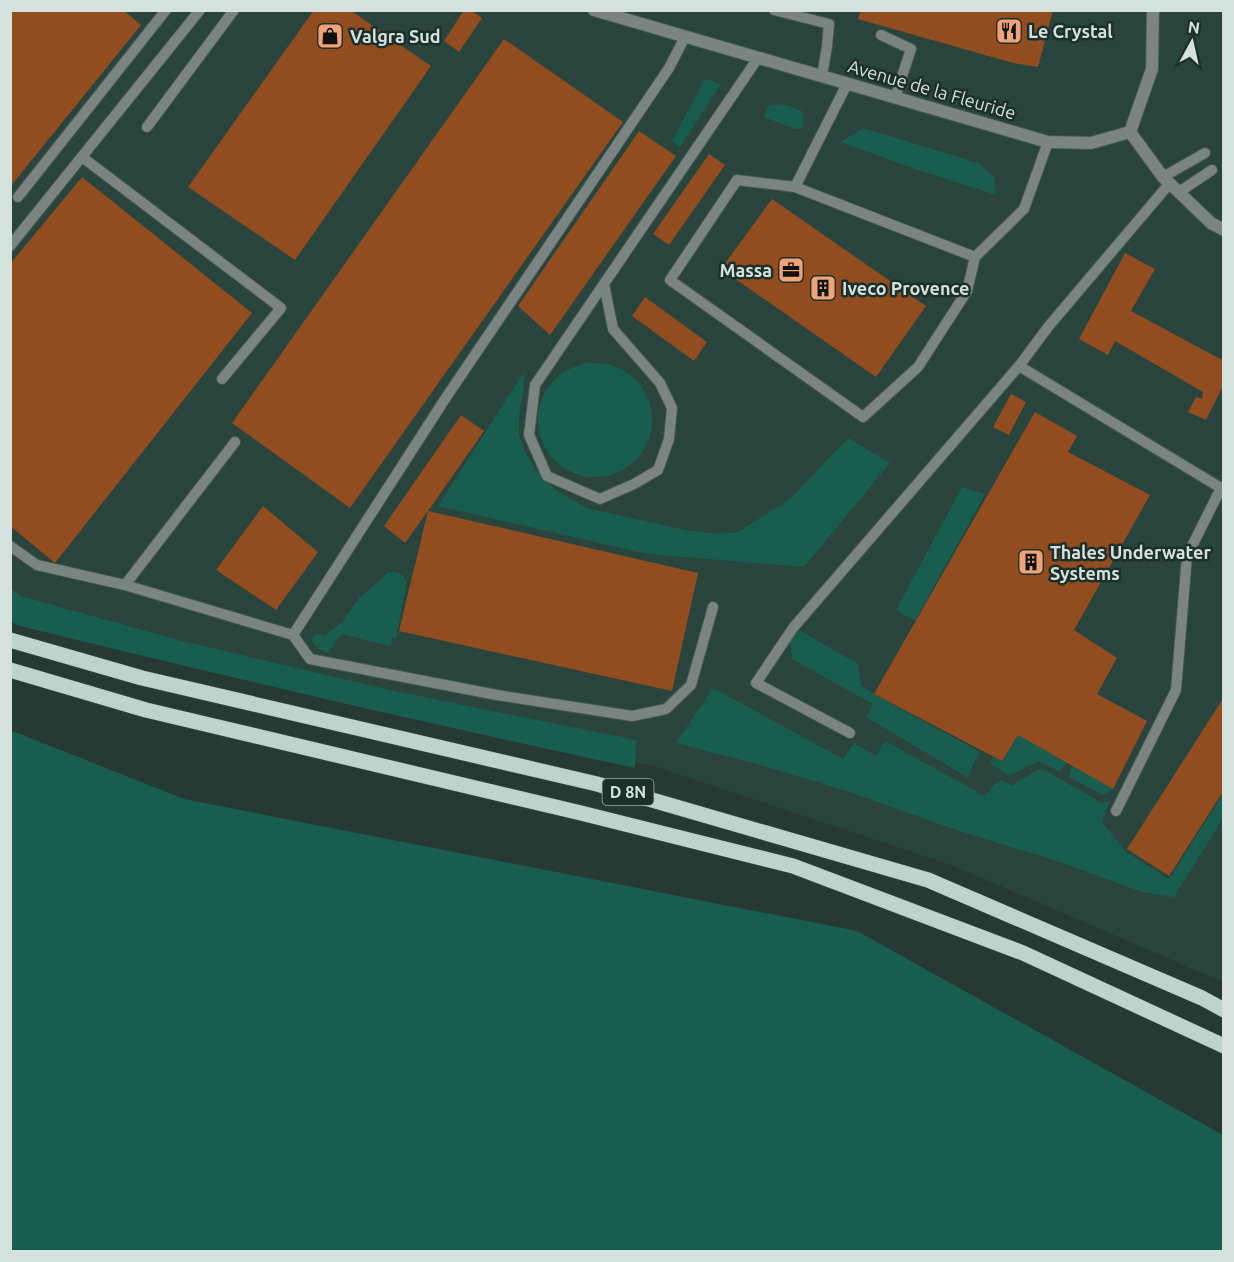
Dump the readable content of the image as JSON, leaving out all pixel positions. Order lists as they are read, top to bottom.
{
  "streets": {
    "main road": ["D 8N"],
    "street": ["Avenue de la Fleuride"]
  },
  "places": {
    "restaurant": ["Le Crystal"],
    "shop": ["Valgra Sud"],
    "office": ["Massa"],
    "building": ["Iveco Provence", "Thales Underwater Systems"]
  },
  "north": "top"
}
